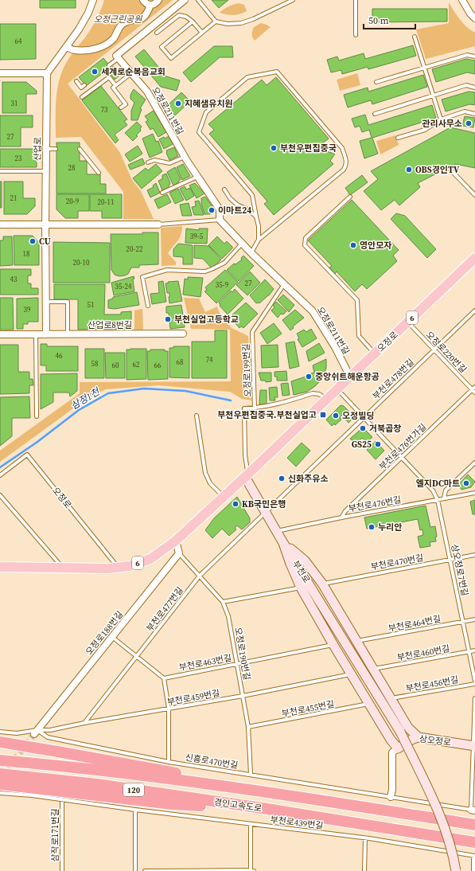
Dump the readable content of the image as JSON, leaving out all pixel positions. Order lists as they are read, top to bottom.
{
  "streets": {
    "highway": ["120", "경인고속도로"],
    "main road": ["6", "오정로"],
    "street": [
      "오정로211번길",
      "산업로",
      "산업로8번길",
      "부천로",
      "오정로188번길",
      "상오정로"
    ],
    "lane": [
      "오정로220번길",
      "오정로199번길",
      "부천로478번길",
      "부천로476번가길",
      "부천로476번길",
      "부천로470번길",
      "상오정로7번길",
      "부천로477번길",
      "부천로464번길",
      "부천로460번길",
      "오정로190번길",
      "부천로463번길",
      "부천로456번길",
      "부천로459번길",
      "부천로455번길",
      "신흥로470번길",
      "부천로439번길",
      "삼작로171번길"
    ]
  },
  "crossings": [
    ["오정로211번길", "오정로"],
    ["오정로211번길", "오정로199번길"],
    ["산업로", "산업로8번길"],
    ["오정로", "오정로220번길"],
    ["오정로", "오정로199번길"],
    ["오정로", "부천로"],
    ["오정로220번길", "부천로478번길"],
    ["오정로220번길", "부천로476번가길"],
    ["오정로199번길", "부천로"],
    ["부천로478번길", "부천로"],
    ["부천로478번길", "부천로477번길"],
    ["부천로476번가길", "부천로476번길"],
    ["부천로476번길", "상오정로7번길"],
    ["부천로476번길", "부천로"],
    ["부천로470번길", "상오정로7번길"],
    ["상오정로7번길", "부천로464번길"],
    ["상오정로7번길", "부천로460번길"],
    ["부천로", "부천로477번길"],
    ["부천로", "오정로190번길"],
    ["부천로477번길", "오정로190번길"],
    ["부천로477번길", "부천로459번길"],
    ["오정로188번길", "오정로190번길"],
    ["오정로188번길", "부천로459번길"],
    ["오정로188번길", "신흥로470번길"],
    ["오정로190번길", "부천로463번길"],
    ["오정로190번길", "부천로459번길"],
    ["오정로190번길", "부천로455번길"],
    ["오정로190번길", "신흥로470번길"],
    ["부천로459번길", "신흥로470번길"],
    ["부천로439번길", "삼작로171번길"]
  ],
  "water": ["삼정1천"],
  "parks": ["오정근린공원"],
  "places": {
    "other": [
      "세계로순복음교회",
      "지혜샘유치원",
      "관리사무소",
      "부천우편집중국",
      "OBS경인TV",
      "이마트24",
      "CU",
      "영안모자",
      "부천실업고등학교",
      "중앙쉬트해운항공",
      "오정빌딩",
      "거북곱창",
      "GS25",
      "신화주유소",
      "엘지DC마트",
      "KB국민은행",
      "누리안"
    ],
    "transit": ["부천우편집중국.부천실업고"]
  },
  "house_numbers": [
    "64",
    "31",
    "73",
    "27",
    "23",
    "28",
    "21",
    "20-9",
    "20-11",
    "39-5",
    "20-22",
    "18",
    "20-10",
    "43",
    "27",
    "35-9",
    "35-24",
    "51",
    "39",
    "46",
    "74",
    "68",
    "58",
    "62",
    "60",
    "66"
  ],
  "scale_bar": "50 m"
}
